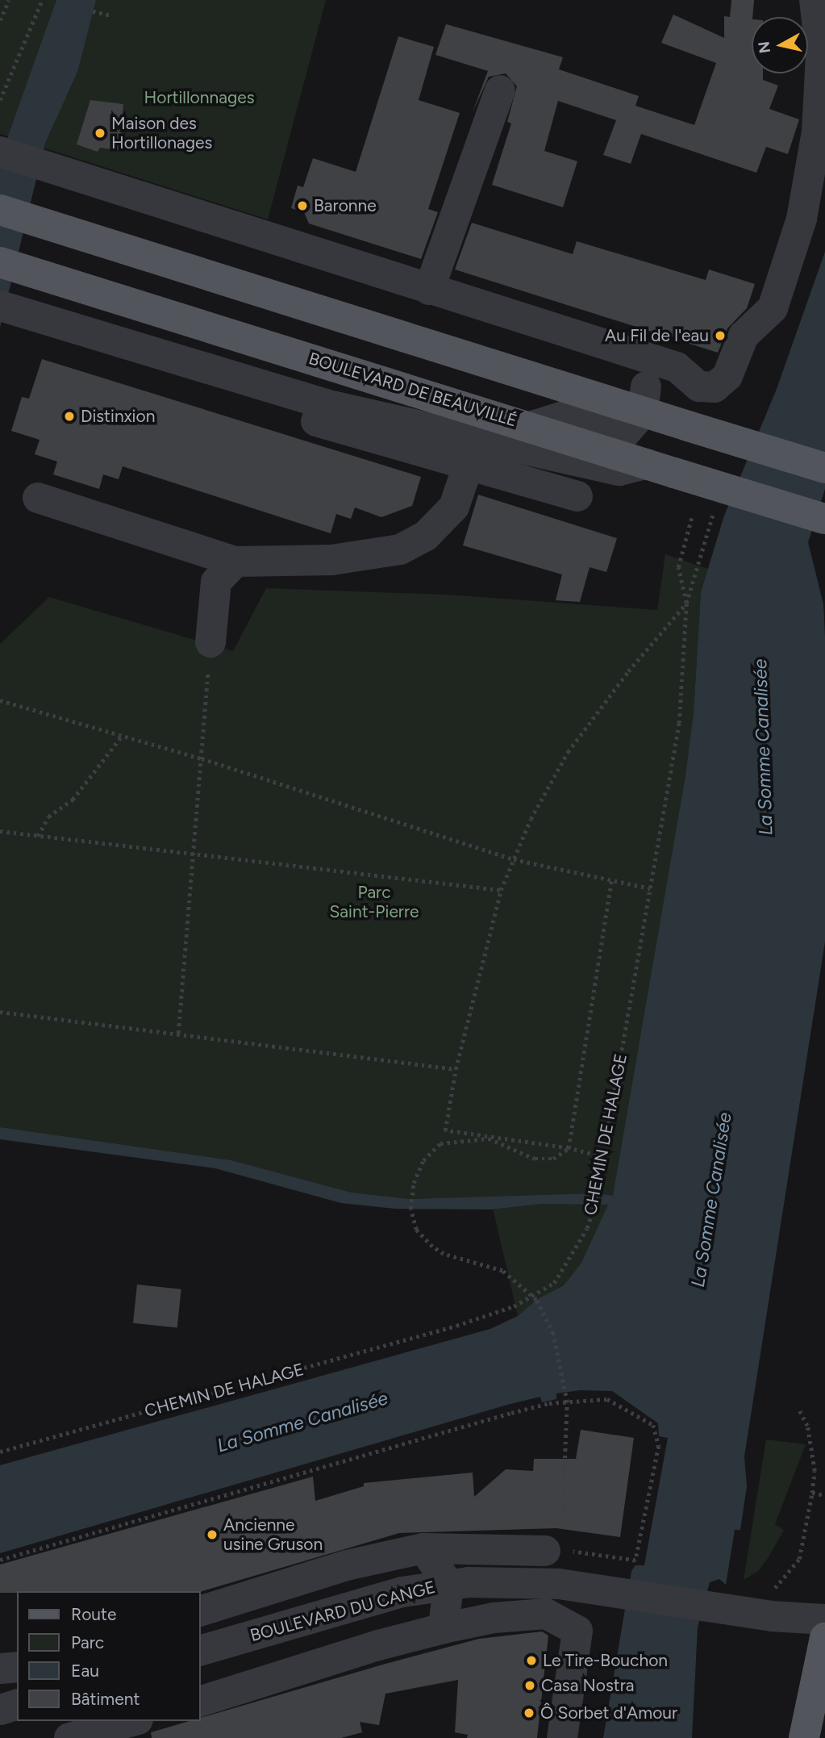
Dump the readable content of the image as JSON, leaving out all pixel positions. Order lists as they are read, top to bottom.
{
  "streets": {
    "main road": ["BOULEVARD DE BEAUVILLÉ"],
    "street": ["BOULEVARD DU CANGE"],
    "path": ["CHEMIN DE HALAGE"]
  },
  "water": ["La Somme Canalisée"],
  "parks": ["Hortillonnages", "Parc Saint-Pierre"],
  "places": [
    "Maison des Hortillonages",
    "Baronne",
    "Au Fil de l'eau",
    "Distinxion",
    "Ancienne usine Gruson",
    "Le Tire-Bouchon",
    "Casa Nostra",
    "Ô Sorbet d'Amour"
  ],
  "legend": [
    "Route",
    "Parc",
    "Eau",
    "Bâtiment"
  ],
  "north": "left"
}
